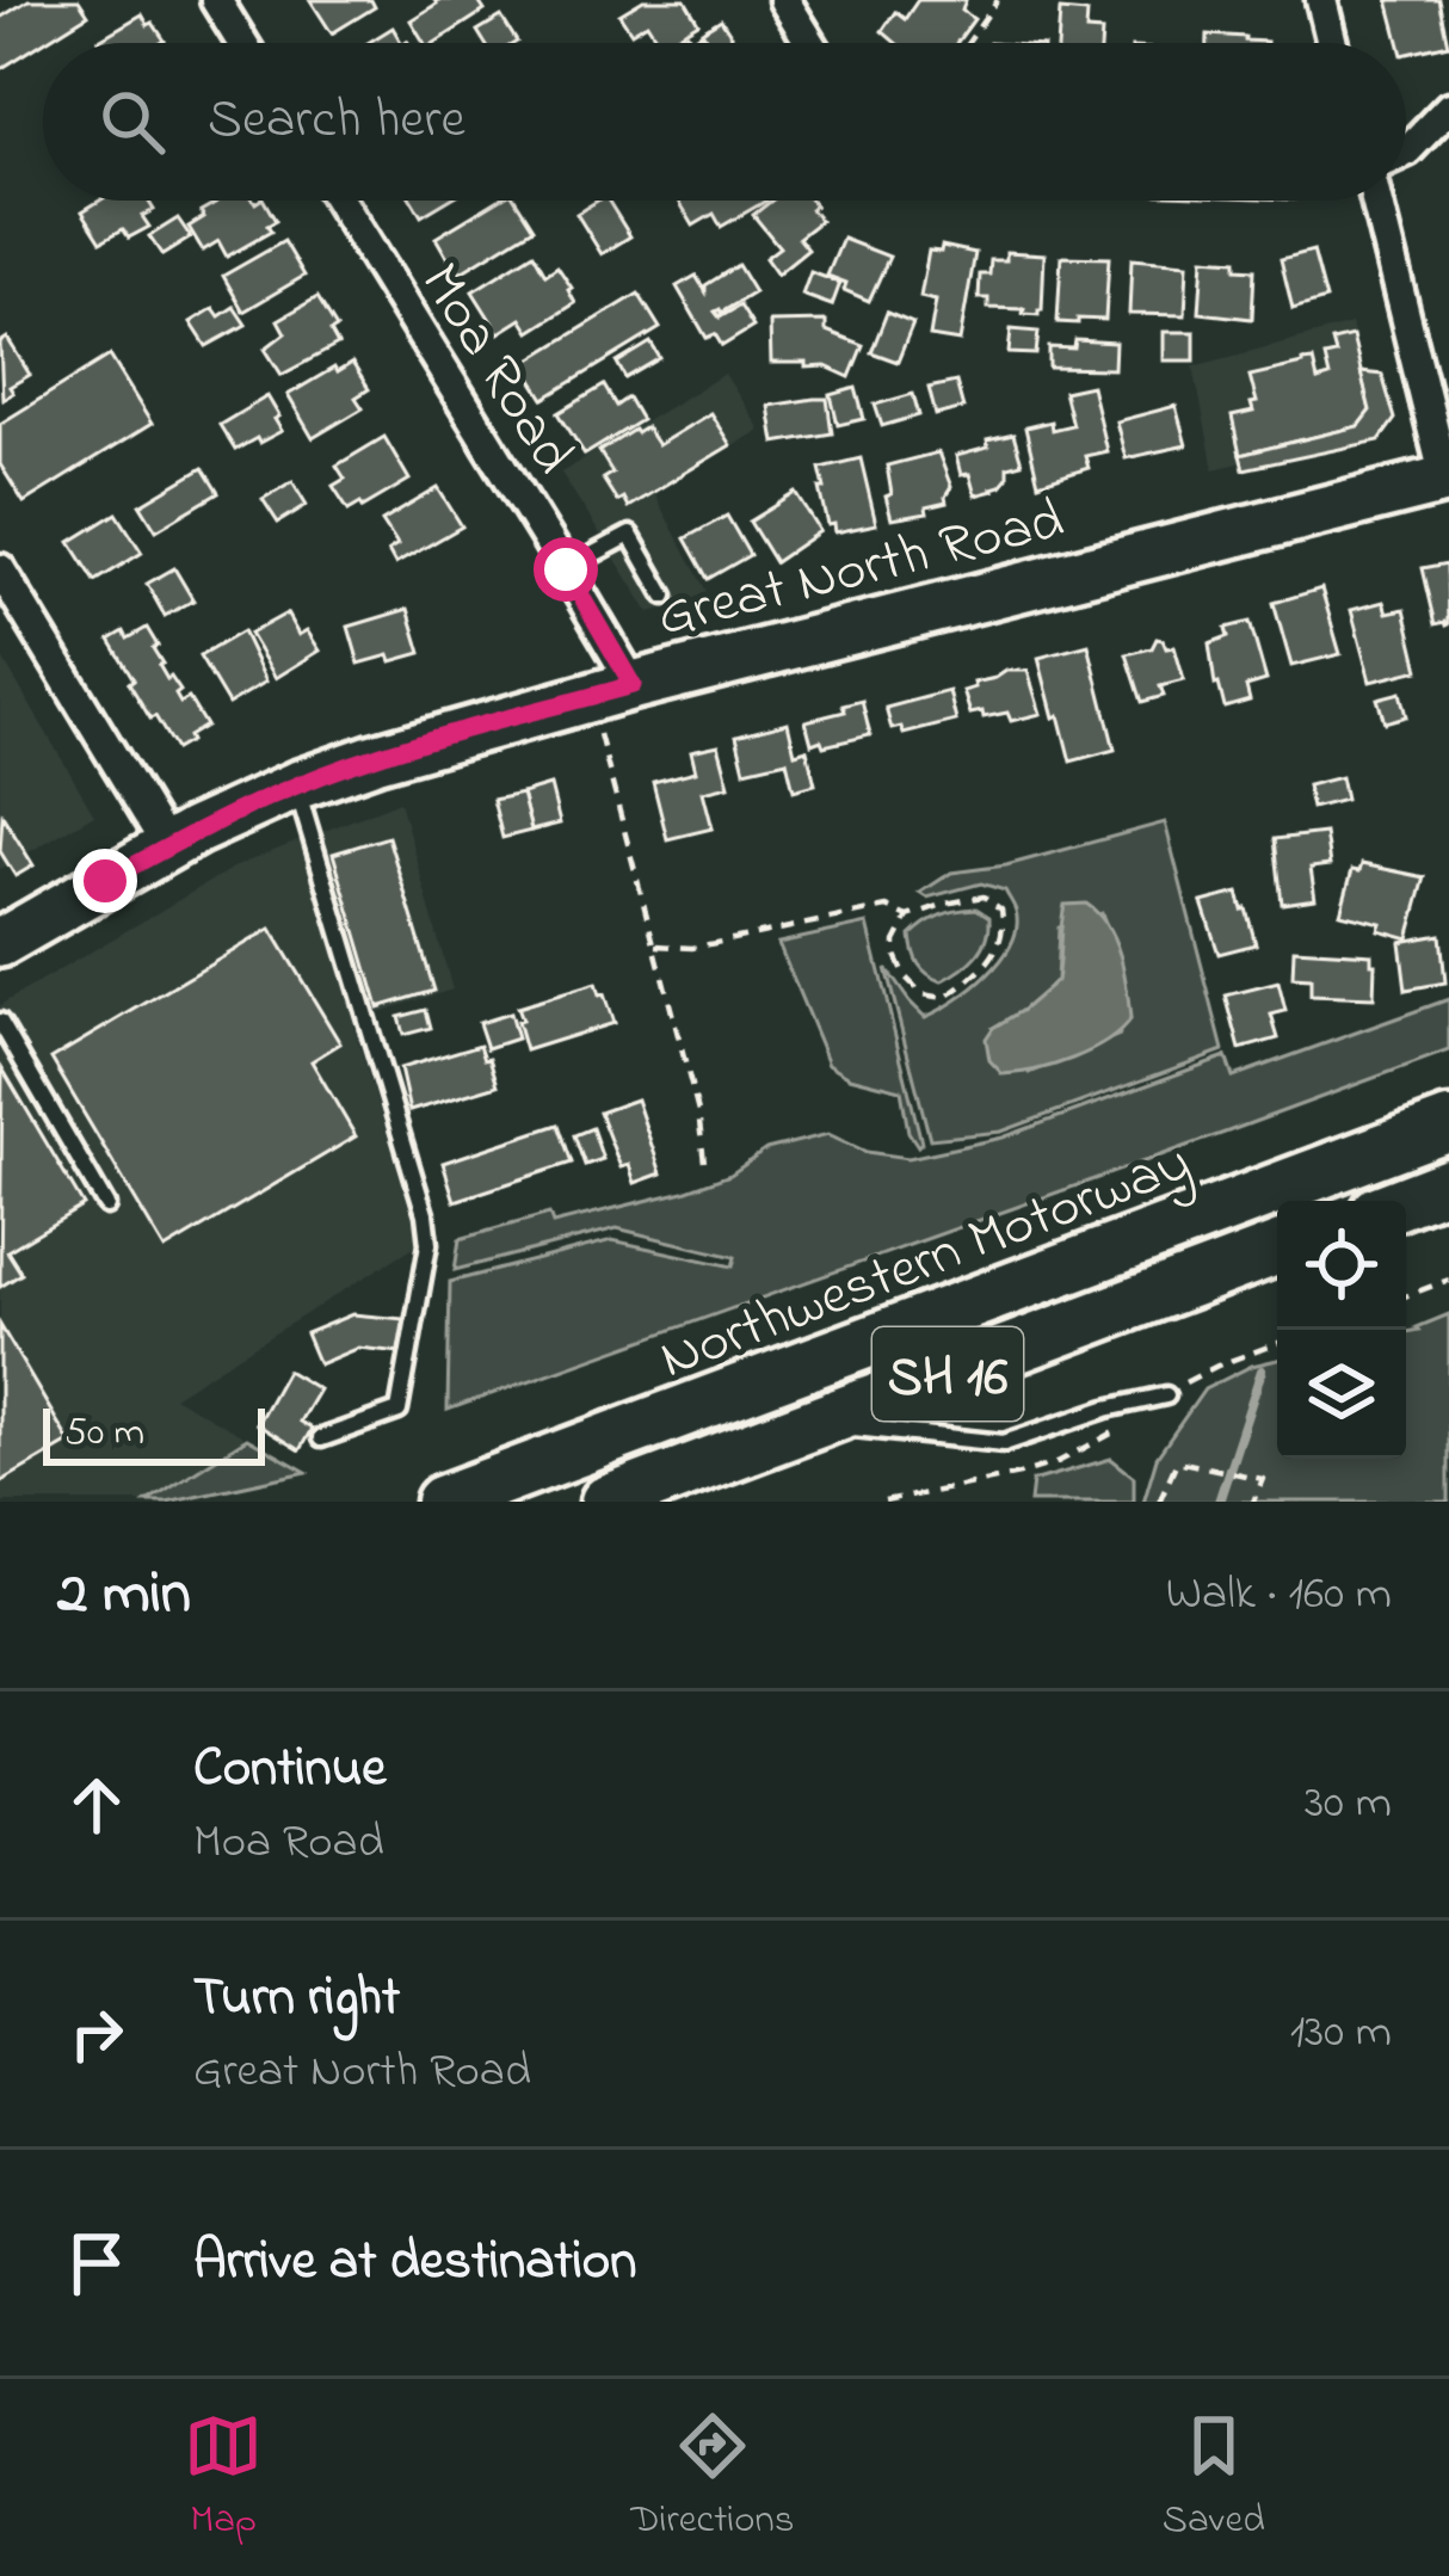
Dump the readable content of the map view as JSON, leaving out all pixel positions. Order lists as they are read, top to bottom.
{
  "streets": {
    "highway": ["Northwestern Motorway", "SH 16"],
    "main road": ["Great North Road"],
    "street": ["Moa Road"]
  },
  "crossings": [
    ["Moa Road", "Great North Road"]
  ],
  "scale_bar": "50 m",
  "page": {
    "search": "Search here",
    "scale": "50 m",
    "heading": ["2 min", "Walk · 160 m"],
    "list": [
      ["Continue", "Moa Road", "30 m"],
      ["Turn right", "Great North Road", "130 m"],
      "Arrive at destination"
    ],
    "nav": ["Map", "Directions", "Saved"]
  }
}
